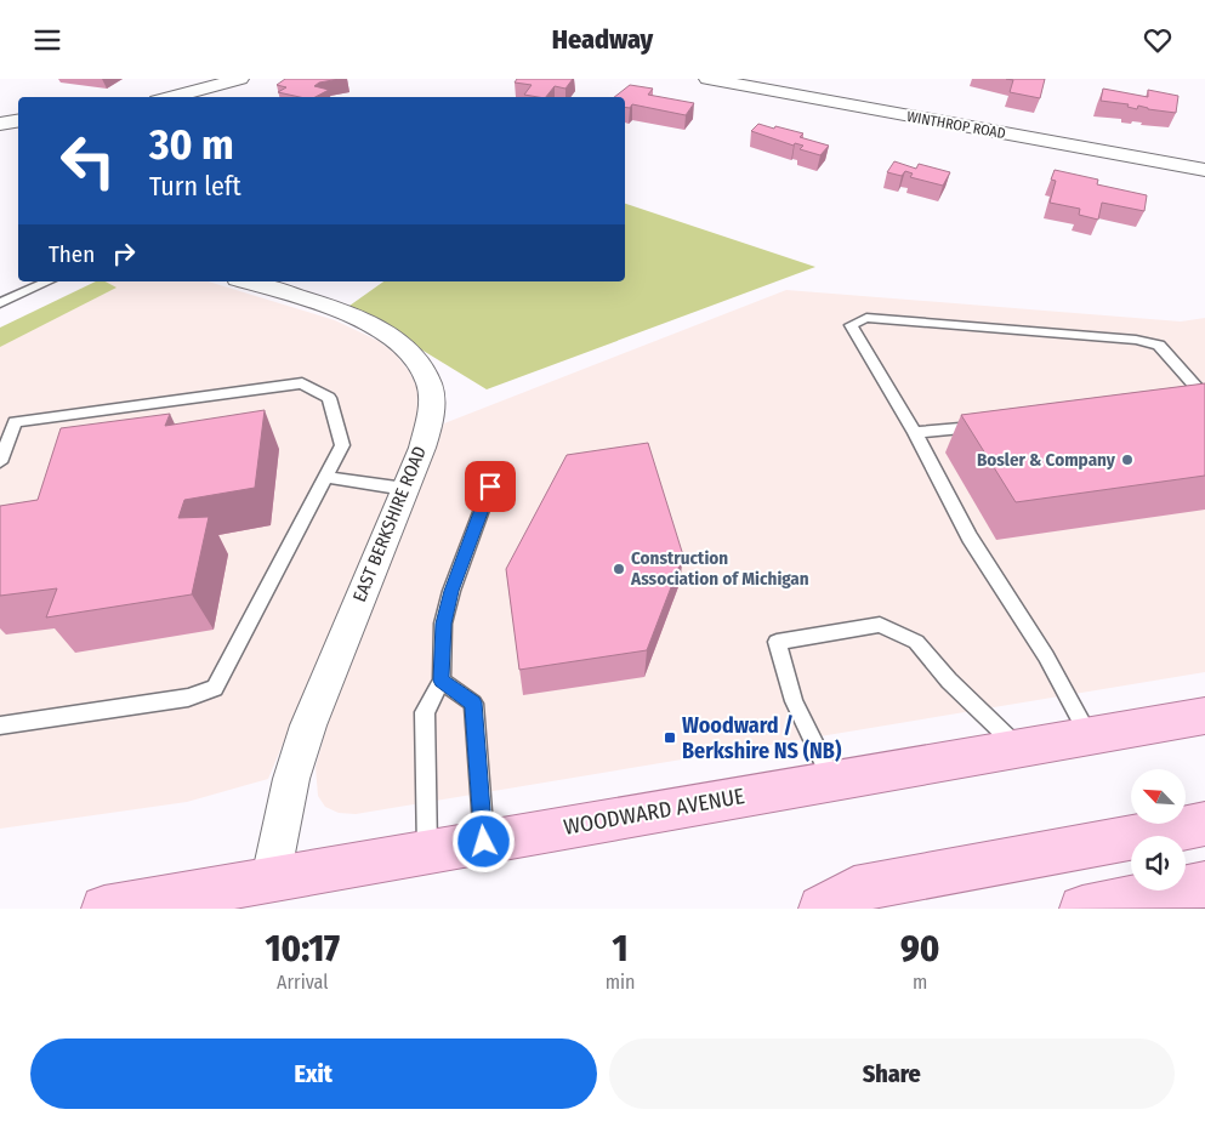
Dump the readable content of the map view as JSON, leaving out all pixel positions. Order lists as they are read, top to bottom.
{
  "streets": {
    "main road": ["WOODWARD AVENUE"],
    "street": ["WINTHROP ROAD", "EAST BERKSHIRE ROAD"]
  },
  "crossings": [
    ["EAST BERKSHIRE ROAD", "WOODWARD AVENUE"]
  ],
  "places": {
    "other": ["Bosler & Company", "Construction Association of Michigan"],
    "transit": ["Woodward / Berkshire NS (NB)"]
  },
  "north": "top left",
  "page": {
    "header": "Headway",
    "turn": ["30 m", "Turn left"],
    "then": "Then",
    "eta": [
      "10:17",
      "Arrival",
      "1",
      "min",
      "90",
      "m"
    ],
    "buttons": ["Exit", "Share"]
  }
}
